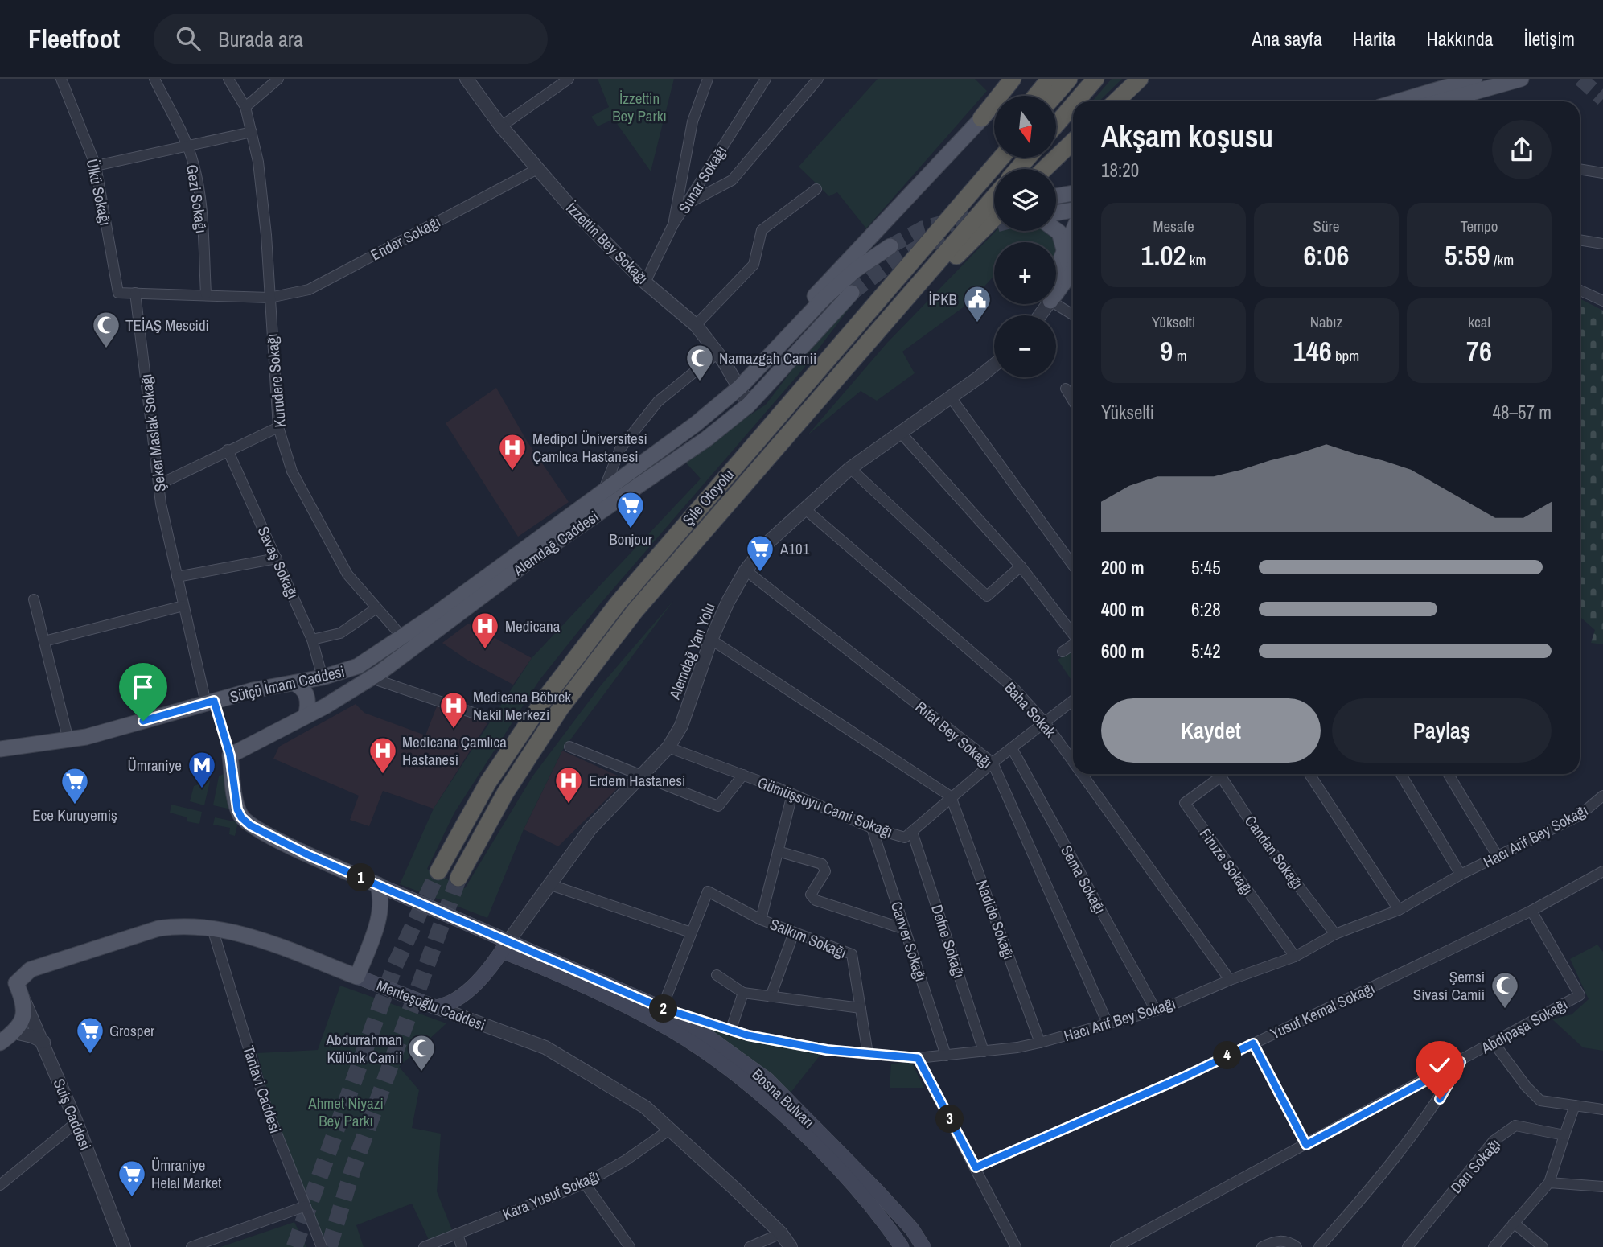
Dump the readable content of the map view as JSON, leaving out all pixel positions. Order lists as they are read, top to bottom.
{
  "streets": {
    "highway": ["Şile Otoyolu"],
    "main road": [
      "Alemdağ Caddesi",
      "Sütçü İmam Caddesi",
      "Menteşoğlu Caddesi",
      "Bosna Bulvarı",
      "Suiş Caddesi"
    ],
    "street": [
      "Sunar Sokağı",
      "Ülkü Sokağı",
      "Gezi Sokağı",
      "Ender Sokağı",
      "İzzettin Bey Sokağı",
      "Kurudere Sokağı",
      "Şeker Maslak Sokağı",
      "Savaş Sokağı",
      "Alemdağ Yan Yolu",
      "Baha Sokak",
      "Rıfat Bey Sokağı",
      "Gümüşsuyu Cami Sokağı",
      "Hacı Arif Bey Sokağı",
      "Candan Sokağı",
      "Firuze Sokağı",
      "Sema Sokağı",
      "Nadide Sokağı",
      "Salkım Sokağı",
      "Canver Sokağı",
      "Defne Sokağı",
      "Yusuf Kemal Sokağı",
      "Abdipaşa Sokağı",
      "Tantavi Caddesi",
      "Darı Sokağı",
      "Kara Yusuf Sokağı"
    ]
  },
  "crossings": [
    ["Sunar Sokağı", "İzzettin Bey Sokağı"],
    ["Ülkü Sokağı", "Şeker Maslak Sokağı"],
    ["Ender Sokağı", "İzzettin Bey Sokağı"],
    ["Ender Sokağı", "Kurudere Sokağı"],
    ["İzzettin Bey Sokağı", "Alemdağ Caddesi"],
    ["Kurudere Sokağı", "Alemdağ Caddesi"],
    ["Kurudere Sokağı", "Sütçü İmam Caddesi"],
    ["Şeker Maslak Sokağı", "Alemdağ Caddesi"],
    ["Şeker Maslak Sokağı", "Sütçü İmam Caddesi"],
    ["Şeker Maslak Sokağı", "Bosna Bulvarı"],
    ["Alemdağ Caddesi", "Sütçü İmam Caddesi"],
    ["Alemdağ Caddesi", "Bosna Bulvarı"],
    ["Savaş Sokağı", "Sütçü İmam Caddesi"],
    ["Alemdağ Yan Yolu", "Baha Sokak"],
    ["Alemdağ Yan Yolu", "Rıfat Bey Sokağı"],
    ["Alemdağ Yan Yolu", "Gümüşsuyu Cami Sokağı"],
    ["Alemdağ Yan Yolu", "Bosna Bulvarı"],
    ["Baha Sokak", "Gümüşsuyu Cami Sokağı"],
    ["Baha Sokak", "Hacı Arif Bey Sokağı"],
    ["Rıfat Bey Sokağı", "Gümüşsuyu Cami Sokağı"],
    ["Rıfat Bey Sokağı", "Hacı Arif Bey Sokağı"],
    ["Gümüşsuyu Cami Sokağı", "Sema Sokağı"],
    ["Gümüşsuyu Cami Sokağı", "Nadide Sokağı"],
    ["Gümüşsuyu Cami Sokağı", "Salkım Sokağı"],
    ["Gümüşsuyu Cami Sokağı", "Canver Sokağı"],
    ["Gümüşsuyu Cami Sokağı", "Defne Sokağı"],
    ["Hacı Arif Bey Sokağı", "Candan Sokağı"],
    ["Hacı Arif Bey Sokağı", "Firuze Sokağı"],
    ["Hacı Arif Bey Sokağı", "Sema Sokağı"],
    ["Hacı Arif Bey Sokağı", "Nadide Sokağı"],
    ["Hacı Arif Bey Sokağı", "Salkım Sokağı"],
    ["Hacı Arif Bey Sokağı", "Canver Sokağı"],
    ["Hacı Arif Bey Sokağı", "Defne Sokağı"],
    ["Hacı Arif Bey Sokağı", "Bosna Bulvarı"],
    ["Menteşoğlu Caddesi", "Tantavi Caddesi"],
    ["Menteşoğlu Caddesi", "Suiş Caddesi"],
    ["Menteşoğlu Caddesi", "Kara Yusuf Sokağı"],
    ["Yusuf Kemal Sokağı", "Abdipaşa Sokağı"]
  ],
  "parks": ["İzzettin Bey Parkı", "Ahmet Niyazi Bey Parkı"],
  "places": {
    "public building": ["İPKB"],
    "mosque": [
      "TEİAŞ Mescidi",
      "Namazgah Camii",
      "Şemsi Sivasi Camii",
      "Abdurrahman Külünk Camii"
    ],
    "hospital": [
      "Medipol Üniversitesi Çamlıca Hastanesi",
      "Medicana",
      "Medicana Böbrek Nakil Merkezi",
      "Medicana Çamlıca Hastanesi",
      "Erdem Hastanesi"
    ],
    "supermarket": [
      "Bonjour",
      "A101",
      "Ece Kuruyemiş",
      "Grosper",
      "Ümraniye Helal Market"
    ],
    "metro station": ["Ümraniye"]
  },
  "north": "bottom",
  "page": {
    "header": "Fleetfoot",
    "search": "Burada ara",
    "nav": [
      "Ana sayfa",
      "Harita",
      "Hakkında",
      "İletişim"
    ],
    "map_buttons": ["+", "−"],
    "heading": ["Akşam koşusu", "18:20"],
    "stats": [
      ["Mesafe", "1.02 km"],
      ["Süre", "6:06"],
      ["Tempo", "5:59 /km"],
      ["Yükselti", "9 m"],
      ["Nabız", "146 bpm"],
      ["kcal", "76"]
    ],
    "chart": ["Yükselti", "48–57 m"],
    "list": [
      {
        "name": "200 m",
        "note": "5:45"
      },
      {
        "name": "400 m",
        "note": "6:28"
      },
      {
        "name": "600 m",
        "note": "5:42"
      }
    ],
    "buttons": ["Kaydet", "Paylaş"],
    "pins": [
      "1",
      "2",
      "4",
      "3"
    ]
  }
}
